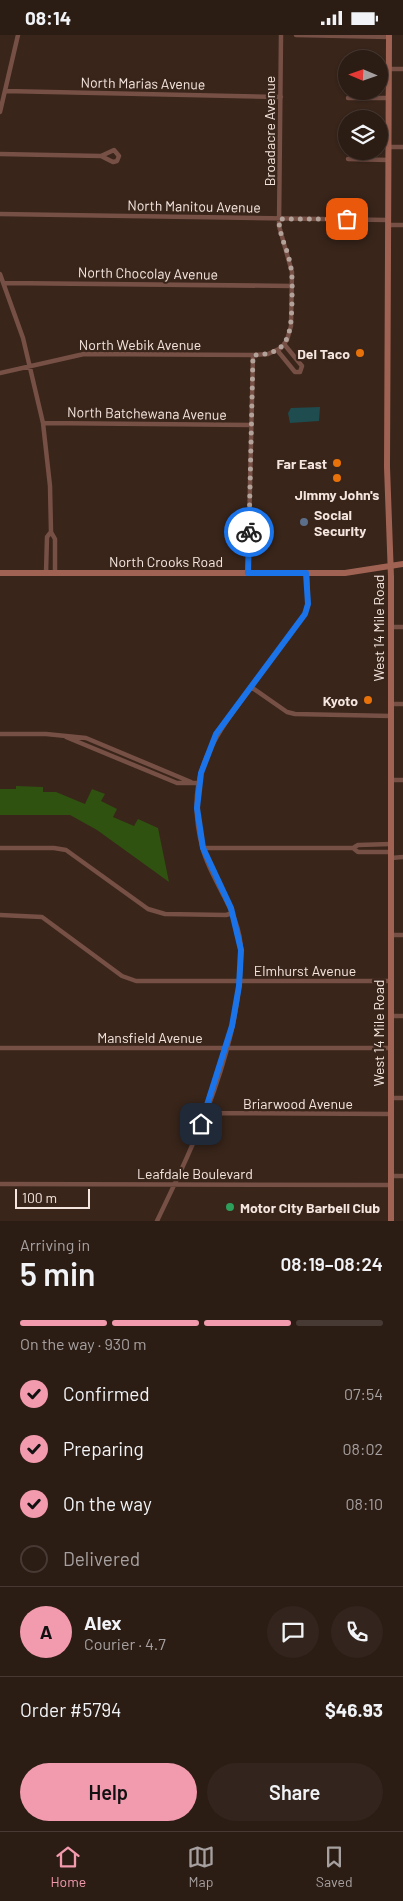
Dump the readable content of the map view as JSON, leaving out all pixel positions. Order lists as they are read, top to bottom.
{
  "streets": {
    "main road": ["North Crooks Road", "West 14 Mile Road"],
    "street": [
      "North Marias Avenue",
      "Broadacre Avenue",
      "North Manitou Avenue",
      "North Chocolay Avenue",
      "North Webik Avenue",
      "North Batchewana Avenue",
      "Elmhurst Avenue",
      "Mansfield Avenue",
      "Briarwood Avenue",
      "Leafdale Boulevard"
    ]
  },
  "crossings": [
    ["North Marias Avenue", "Broadacre Avenue"],
    ["Broadacre Avenue", "North Manitou Avenue"],
    ["Broadacre Avenue", "North Chocolay Avenue"],
    ["North Manitou Avenue", "West 14 Mile Road"],
    ["North Crooks Road", "West 14 Mile Road"],
    ["West 14 Mile Road", "Elmhurst Avenue"],
    ["West 14 Mile Road", "Mansfield Avenue"],
    ["West 14 Mile Road", "Briarwood Avenue"],
    ["West 14 Mile Road", "Leafdale Boulevard"]
  ],
  "places": [
    "Del Taco",
    "Far East",
    "Jimmy John's",
    "Social Security",
    "Kyoto",
    "Motor City Barbell Club"
  ],
  "scale_bar": "100 m",
  "north": "left",
  "page": {
    "status": "08:14",
    "scale": "100 m",
    "heading": ["5 min", "Arriving in", "08:19–08:24"],
    "panel": [
      "Alex",
      "Courier · 4.7",
      "Order #5794",
      "$46.93"
    ],
    "bar": "On the way · 930 m",
    "list": [
      ["Confirmed", "07:54"],
      ["Preparing", "08:02"],
      ["On the way", "08:10"],
      "Delivered"
    ],
    "round": "A",
    "buttons": ["Help", "Share"],
    "tabs": ["Home", "Map", "Saved"]
  }
}
